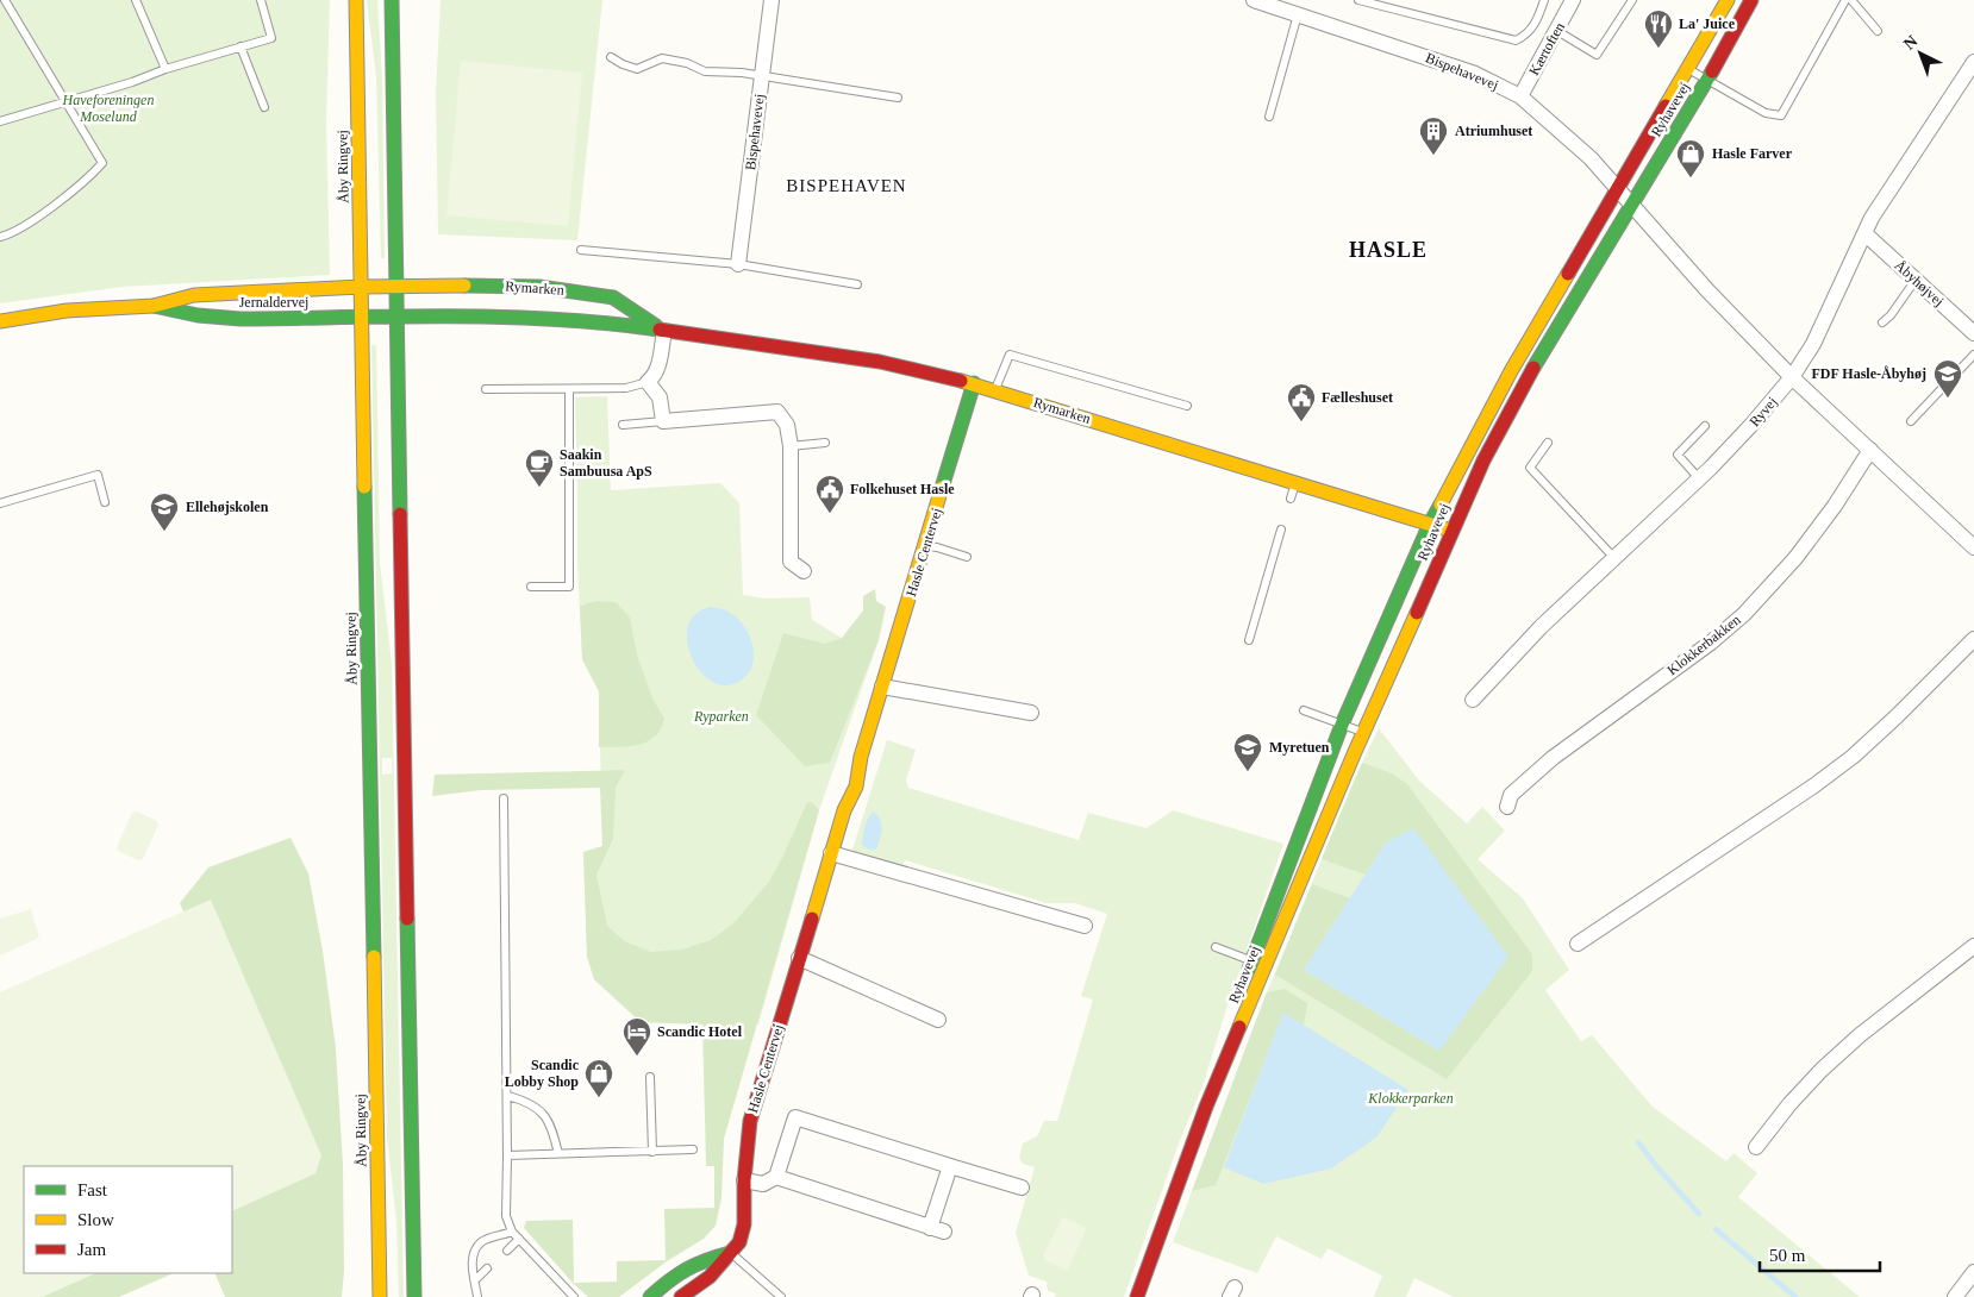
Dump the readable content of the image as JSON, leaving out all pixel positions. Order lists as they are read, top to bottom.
{
  "streets": {
    "street": [
      "Kærtoften",
      "Bispehavevej",
      "Ryhavevej",
      "Åby Ringvej",
      "Åbyhøjvej",
      "Rymarken",
      "Jernaldervej",
      "Ryvej",
      "Hasle Centervej",
      "Klokkerbakken"
    ]
  },
  "crossings": [
    ["Kærtoften", "Bispehavevej"],
    ["Bispehavevej", "Ryhavevej"],
    ["Ryhavevej", "Rymarken"],
    ["Åby Ringvej", "Jernaldervej"],
    ["Åbyhøjvej", "Ryvej"],
    ["Rymarken", "Jernaldervej"],
    ["Rymarken", "Hasle Centervej"]
  ],
  "districts": ["BISPEHAVEN", "HASLE"],
  "parks": ["Haveforeningen Moselund", "Ryparken", "Klokkerparken"],
  "places": {
    "restaurant": ["La' Juice"],
    "building": ["Atriumhuset"],
    "shop": ["Hasle Farver", "Scandic Lobby Shop"],
    "school or university": ["FDF Hasle-Åbyhøj", "Ellehøjskolen", "Myretuen"],
    "public building": ["Fælleshuset", "Folkehuset Hasle"],
    "cafe": ["Saakin Sambuusa ApS"],
    "hotel": ["Scandic Hotel"]
  },
  "legend": ["Fast", "Slow", "Jam"],
  "scale_bar": "50 m",
  "north": "top left"
}
